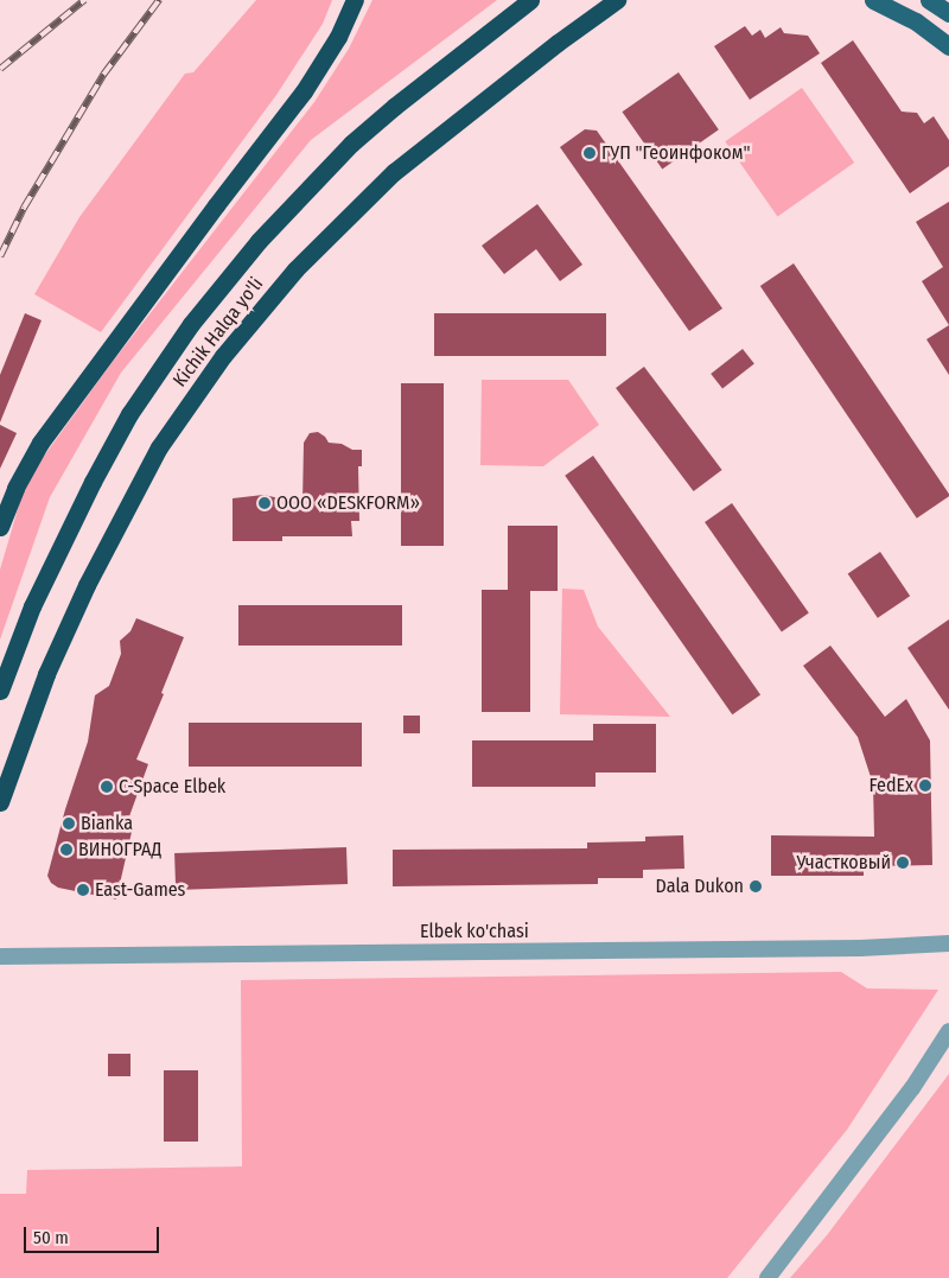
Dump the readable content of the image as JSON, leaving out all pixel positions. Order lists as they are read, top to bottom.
{
  "streets": {
    "highway": ["Kichik Halqa yo'li"],
    "street": ["Elbek ko'chasi"]
  },
  "places": [
    "ГУП \"Геоинфоком\"",
    "ООО «DESKFORM»",
    "FedEx",
    "C-Space Elbek",
    "Bianka",
    "ВИНОГРАД",
    "Участковый",
    "Dala Dukon",
    "East-Games"
  ],
  "scale_bar": "50 m"
}
